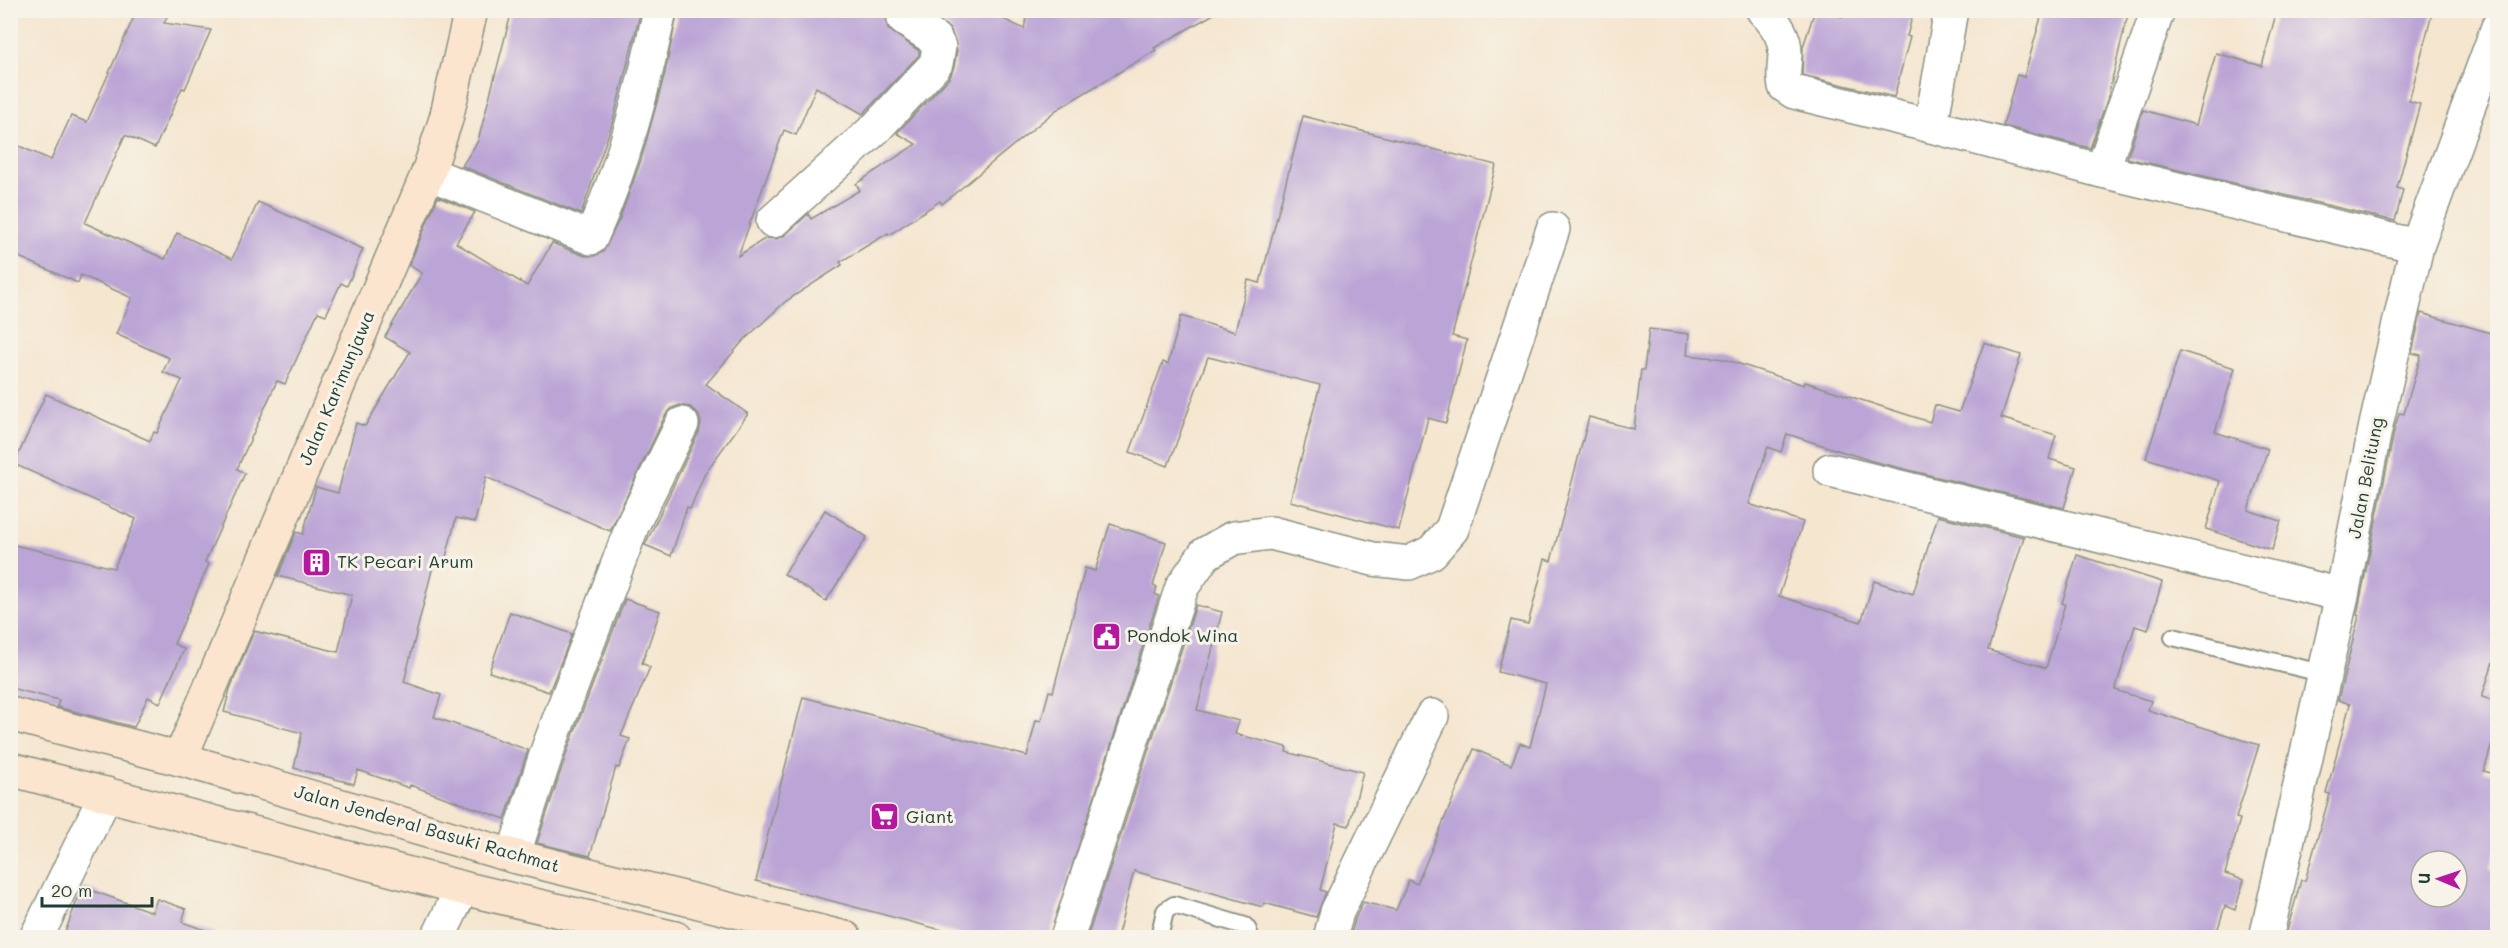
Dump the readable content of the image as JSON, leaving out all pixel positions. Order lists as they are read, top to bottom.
{
  "streets": {
    "main road": ["Jalan Karimunjawa", "Jalan Jenderal Basuki Rachmat"],
    "street": ["Jalan Belitung"]
  },
  "crossings": [
    ["Jalan Karimunjawa", "Jalan Jenderal Basuki Rachmat"]
  ],
  "places": {
    "building": ["TK Pecari Arum"],
    "public building": ["Pondok Wina"],
    "supermarket": ["Giant"]
  },
  "scale_bar": "20 m",
  "north": "left"
}
